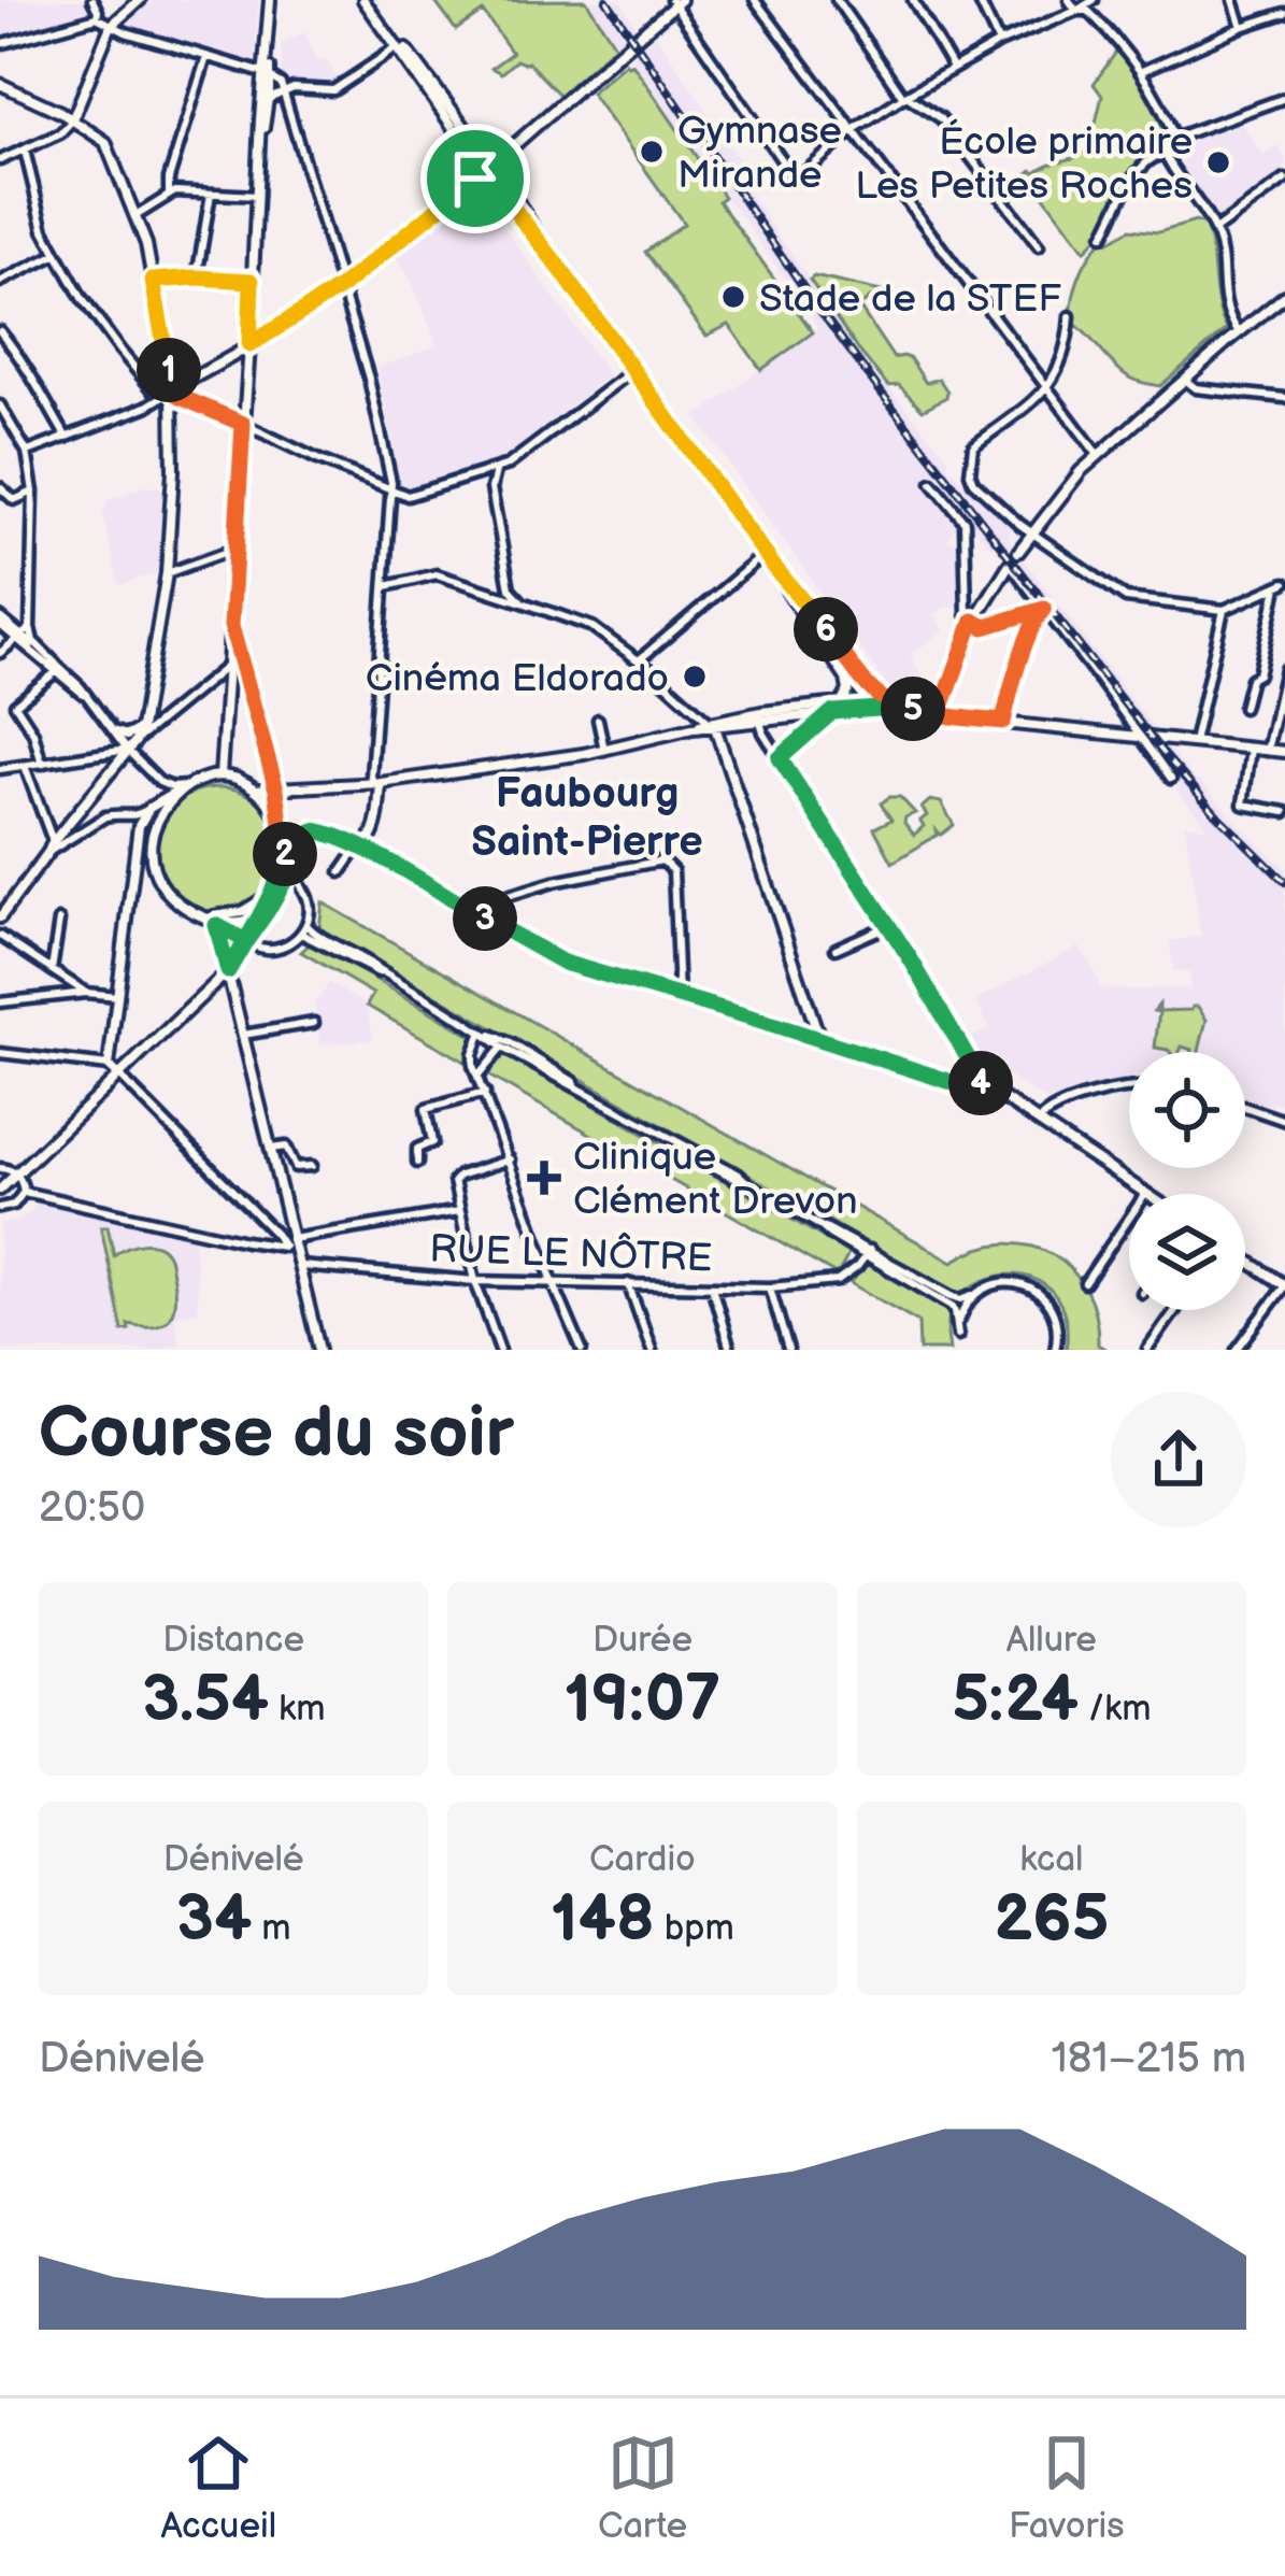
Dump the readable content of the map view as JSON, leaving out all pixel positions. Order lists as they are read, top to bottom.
{
  "streets": {
    "street": ["RUE LE NÔTRE"]
  },
  "districts": ["Faubourg Saint-Pierre"],
  "places": {
    "other": [
      "Gymnase Mirande",
      "École primaire Les Petites Roches",
      "Stade de la STEF",
      "Cinéma Eldorado"
    ],
    "health": ["Clinique Clément Drevon"]
  },
  "page": {
    "pins": [
      "1",
      "6",
      "5",
      "2",
      "3",
      "4"
    ],
    "heading": ["Course du soir", "20:50"],
    "stats": [
      ["Distance", "3.54 km"],
      ["Durée", "19:07"],
      ["Allure", "5:24 /km"],
      ["Dénivelé", "34 m"],
      ["Cardio", "148 bpm"],
      ["kcal", "265"]
    ],
    "chart": ["Dénivelé", "181–215 m"],
    "tabs": ["Accueil", "Carte", "Favoris"]
  }
}
